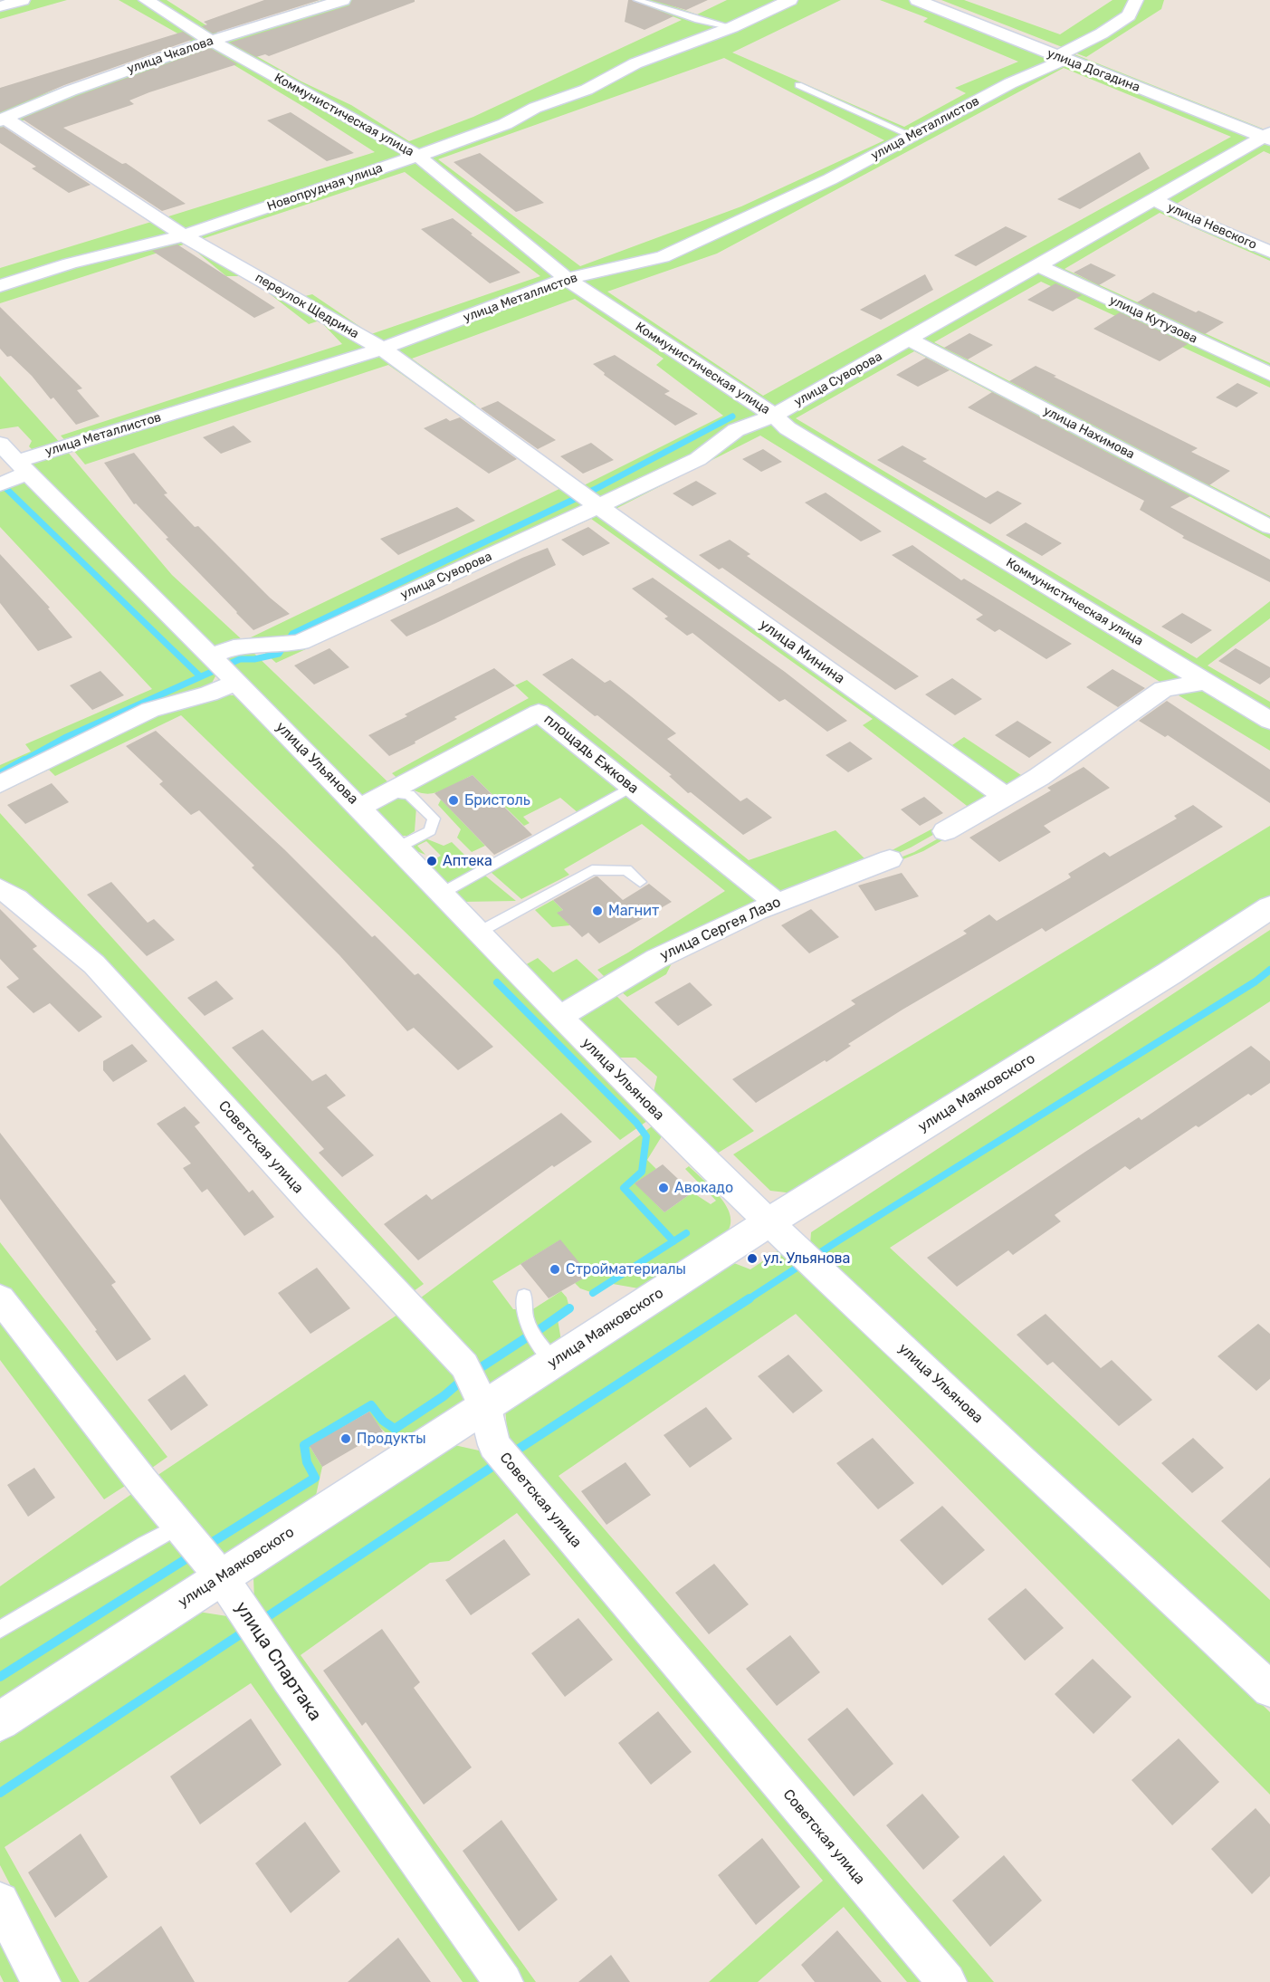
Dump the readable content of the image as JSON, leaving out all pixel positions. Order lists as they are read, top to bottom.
{
  "streets": {
    "main road": ["улица Маяковского"],
    "street": [
      "улица Чкалова",
      "улица Догадина",
      "Коммунистическая улица",
      "улица Металлистов",
      "Новопрудная улица",
      "улица Невского",
      "переулок Щедрина",
      "улица Кутузова",
      "улица Суворова",
      "улица Нахимова",
      "улица Минина",
      "площадь Ежкова",
      "улица Ульянова",
      "улица Сергея Лазо",
      "Советская улица",
      "улица Спартака"
    ]
  },
  "crossings": [
    ["улица Чкалова", "Коммунистическая улица"],
    ["улица Чкалова", "переулок Щедрина"],
    ["улица Догадина", "улица Металлистов"],
    ["улица Догадина", "улица Суворова"],
    ["Коммунистическая улица", "улица Металлистов"],
    ["Коммунистическая улица", "Новопрудная улица"],
    ["Коммунистическая улица", "улица Суворова"],
    ["улица Металлистов", "переулок Щедрина"],
    ["улица Металлистов", "улица Ульянова"],
    ["Новопрудная улица", "переулок Щедрина"],
    ["улица Невского", "улица Суворова"],
    ["переулок Щедрина", "улица Суворова"],
    ["переулок Щедрина", "улица Минина"],
    ["улица Кутузова", "улица Суворова"],
    ["улица Суворова", "улица Нахимова"],
    ["улица Суворова", "улица Минина"],
    ["улица Суворова", "улица Ульянова"],
    ["площадь Ежкова", "улица Ульянова"],
    ["площадь Ежкова", "улица Сергея Лазо"],
    ["улица Ульянова", "улица Сергея Лазо"],
    ["улица Ульянова", "улица Маяковского"],
    ["улица Маяковского", "Советская улица"],
    ["улица Маяковского", "улица Спартака"]
  ],
  "places": [
    "Бристоль",
    "Аптека",
    "Магнит",
    "Авокадо",
    "ул. Ульянова",
    "Стройматериалы",
    "Продукты"
  ]
}
